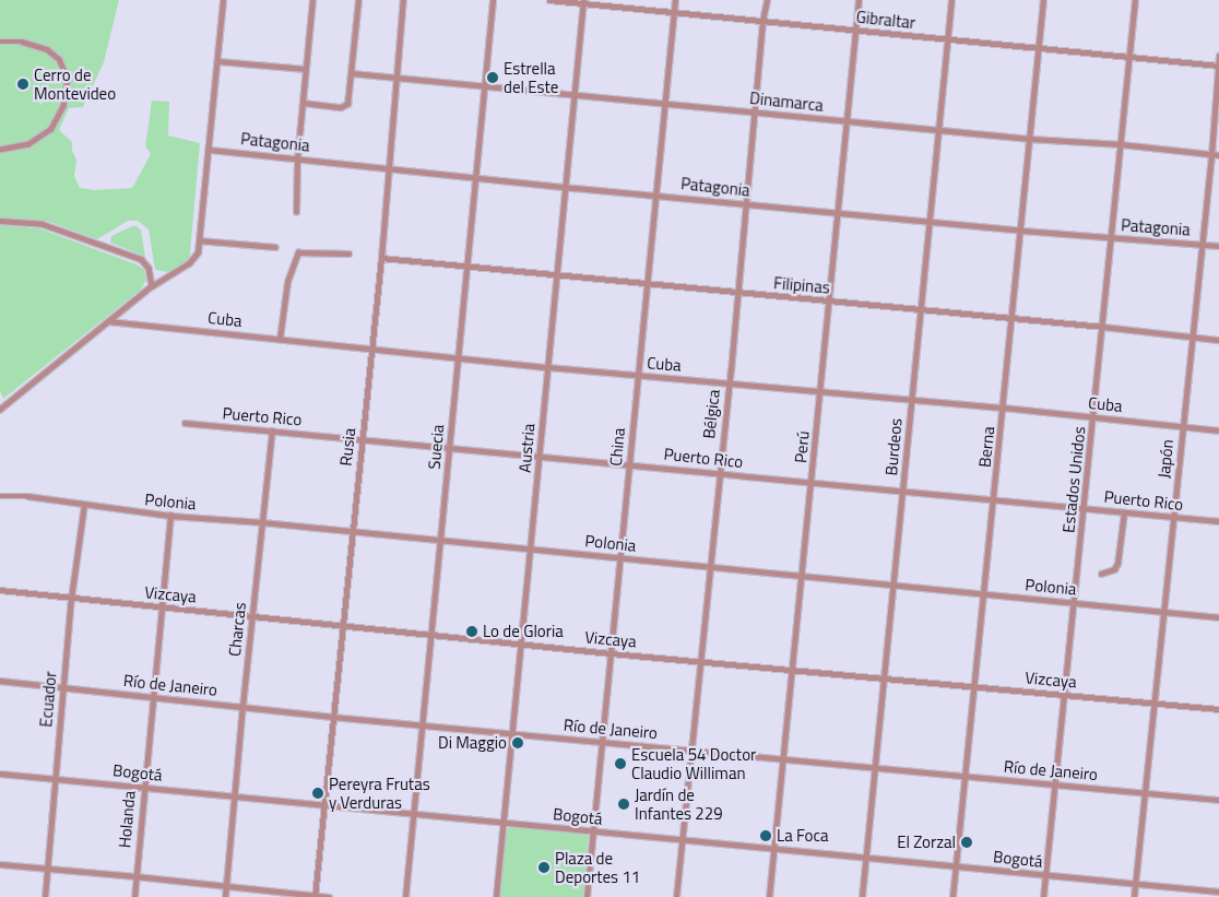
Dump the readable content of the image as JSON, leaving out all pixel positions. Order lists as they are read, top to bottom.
{
  "streets": {
    "street": [
      "Gibraltar",
      "Dinamarca",
      "Patagonia",
      "Filipinas",
      "Cuba",
      "Bélgica",
      "Puerto Rico",
      "Rusia",
      "Suecia",
      "China",
      "Perú",
      "Burdeos",
      "Berna",
      "Austria",
      "Japón",
      "Estados Unidos",
      "Polonia",
      "Vizcaya",
      "Charcas",
      "Río de Janeiro",
      "Ecuador",
      "Bogotá",
      "Holanda"
    ]
  },
  "crossings": [
    ["Gibraltar", "Bélgica"],
    ["Gibraltar", "China"],
    ["Gibraltar", "Perú"],
    ["Gibraltar", "Burdeos"],
    ["Gibraltar", "Berna"],
    ["Gibraltar", "Austria"],
    ["Gibraltar", "Japón"],
    ["Gibraltar", "Estados Unidos"],
    ["Dinamarca", "Bélgica"],
    ["Dinamarca", "Rusia"],
    ["Dinamarca", "Suecia"],
    ["Dinamarca", "China"],
    ["Dinamarca", "Perú"],
    ["Dinamarca", "Burdeos"],
    ["Dinamarca", "Berna"],
    ["Dinamarca", "Austria"],
    ["Dinamarca", "Japón"],
    ["Dinamarca", "Estados Unidos"],
    ["Patagonia", "Bélgica"],
    ["Patagonia", "Rusia"],
    ["Patagonia", "Suecia"],
    ["Patagonia", "China"],
    ["Patagonia", "Perú"],
    ["Patagonia", "Burdeos"],
    ["Patagonia", "Berna"],
    ["Patagonia", "Austria"],
    ["Patagonia", "Japón"],
    ["Patagonia", "Estados Unidos"],
    ["Filipinas", "Bélgica"],
    ["Filipinas", "Rusia"],
    ["Filipinas", "Suecia"],
    ["Filipinas", "China"],
    ["Filipinas", "Perú"],
    ["Filipinas", "Burdeos"],
    ["Filipinas", "Berna"],
    ["Filipinas", "Austria"],
    ["Filipinas", "Japón"],
    ["Filipinas", "Estados Unidos"],
    ["Cuba", "Bélgica"],
    ["Cuba", "Rusia"],
    ["Cuba", "Suecia"],
    ["Cuba", "China"],
    ["Cuba", "Perú"],
    ["Cuba", "Burdeos"],
    ["Cuba", "Berna"],
    ["Cuba", "Austria"],
    ["Cuba", "Japón"],
    ["Cuba", "Estados Unidos"],
    ["Bélgica", "Puerto Rico"],
    ["Bélgica", "Polonia"],
    ["Bélgica", "Vizcaya"],
    ["Bélgica", "Río de Janeiro"],
    ["Bélgica", "Bogotá"],
    ["Puerto Rico", "Rusia"],
    ["Puerto Rico", "Suecia"],
    ["Puerto Rico", "China"],
    ["Puerto Rico", "Perú"],
    ["Puerto Rico", "Burdeos"],
    ["Puerto Rico", "Berna"],
    ["Puerto Rico", "Austria"],
    ["Puerto Rico", "Japón"],
    ["Puerto Rico", "Estados Unidos"],
    ["Puerto Rico", "Charcas"],
    ["Rusia", "Polonia"],
    ["Rusia", "Vizcaya"],
    ["Rusia", "Río de Janeiro"],
    ["Rusia", "Bogotá"],
    ["Suecia", "Polonia"],
    ["Suecia", "Vizcaya"],
    ["Suecia", "Río de Janeiro"],
    ["Suecia", "Bogotá"],
    ["China", "Polonia"],
    ["China", "Vizcaya"],
    ["China", "Río de Janeiro"],
    ["China", "Bogotá"],
    ["Perú", "Polonia"],
    ["Perú", "Vizcaya"],
    ["Perú", "Río de Janeiro"],
    ["Perú", "Bogotá"],
    ["Burdeos", "Polonia"],
    ["Burdeos", "Vizcaya"],
    ["Burdeos", "Río de Janeiro"],
    ["Burdeos", "Bogotá"],
    ["Berna", "Polonia"],
    ["Berna", "Vizcaya"],
    ["Berna", "Río de Janeiro"],
    ["Berna", "Bogotá"],
    ["Austria", "Polonia"],
    ["Austria", "Vizcaya"],
    ["Austria", "Río de Janeiro"],
    ["Austria", "Bogotá"],
    ["Japón", "Polonia"],
    ["Japón", "Vizcaya"],
    ["Japón", "Río de Janeiro"],
    ["Japón", "Bogotá"],
    ["Estados Unidos", "Polonia"],
    ["Estados Unidos", "Vizcaya"],
    ["Estados Unidos", "Río de Janeiro"],
    ["Estados Unidos", "Bogotá"],
    ["Polonia", "Charcas"],
    ["Polonia", "Ecuador"],
    ["Polonia", "Holanda"],
    ["Vizcaya", "Charcas"],
    ["Vizcaya", "Ecuador"],
    ["Vizcaya", "Holanda"],
    ["Charcas", "Río de Janeiro"],
    ["Charcas", "Bogotá"],
    ["Río de Janeiro", "Ecuador"],
    ["Río de Janeiro", "Holanda"],
    ["Ecuador", "Bogotá"],
    ["Bogotá", "Holanda"]
  ],
  "places": [
    "Estrella del Este",
    "Cerro de Montevideo",
    "Lo de Gloria",
    "Di Maggio",
    "Escuela 54 Doctor Claudio Williman",
    "Pereyra Frutas y Verduras",
    "Jardín de Infantes 229",
    "La Foca",
    "El Zorzal",
    "Plaza de Deportes 11"
  ]
}
